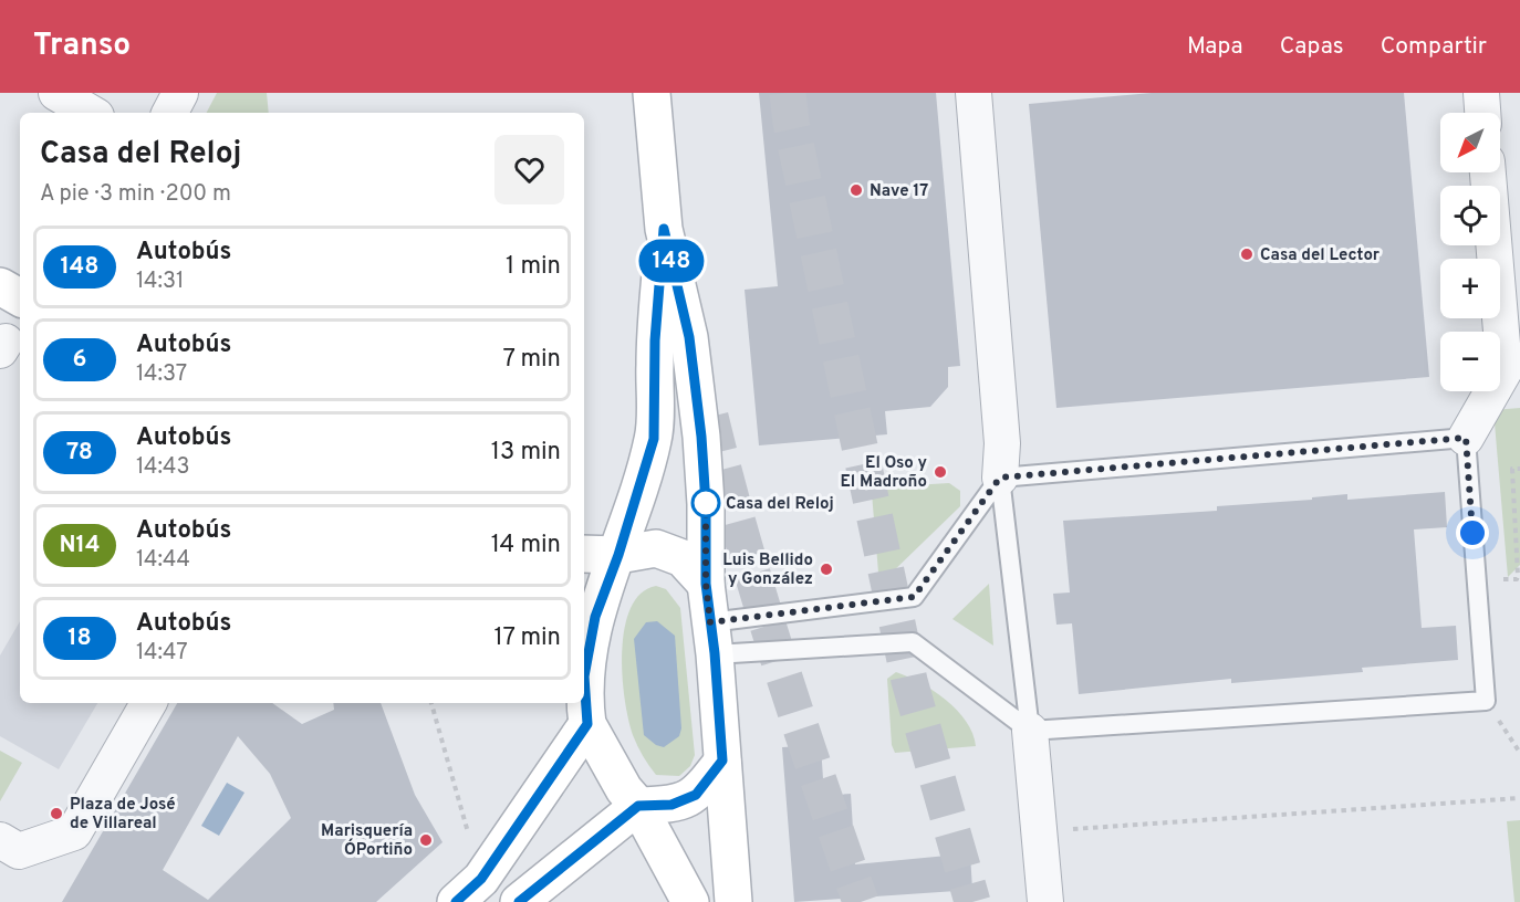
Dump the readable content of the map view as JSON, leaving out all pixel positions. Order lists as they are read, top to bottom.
{
  "places": [
    "Nave 17",
    "Casa del Lector",
    "El Oso y El Madroño",
    "Casa del Reloj",
    "Luis Bellido y González",
    "Plaza de José de Villareal",
    "Marisquería O´Portiño"
  ],
  "lines": ["bus line 148"],
  "north": "bottom left",
  "page": {
    "header": "Transo",
    "nav": ["Mapa", "Capas", "Compartir"],
    "on_map": "148",
    "map_buttons": ["+", "−"],
    "heading": ["Casa del Reloj", "A pie · 3 min · 200 m"],
    "list": [
      {
        "mark": "148",
        "name": "Autobús",
        "note": "14:31",
        "value": "1 min"
      },
      {
        "mark": "6",
        "name": "Autobús",
        "note": "14:37",
        "value": "7 min"
      },
      {
        "mark": "78",
        "name": "Autobús",
        "note": "14:43",
        "value": "13 min"
      },
      {
        "mark": "N14",
        "name": "Autobús",
        "note": "14:44",
        "value": "14 min"
      },
      {
        "mark": "18",
        "name": "Autobús",
        "note": "14:47",
        "value": "17 min"
      }
    ]
  }
}
